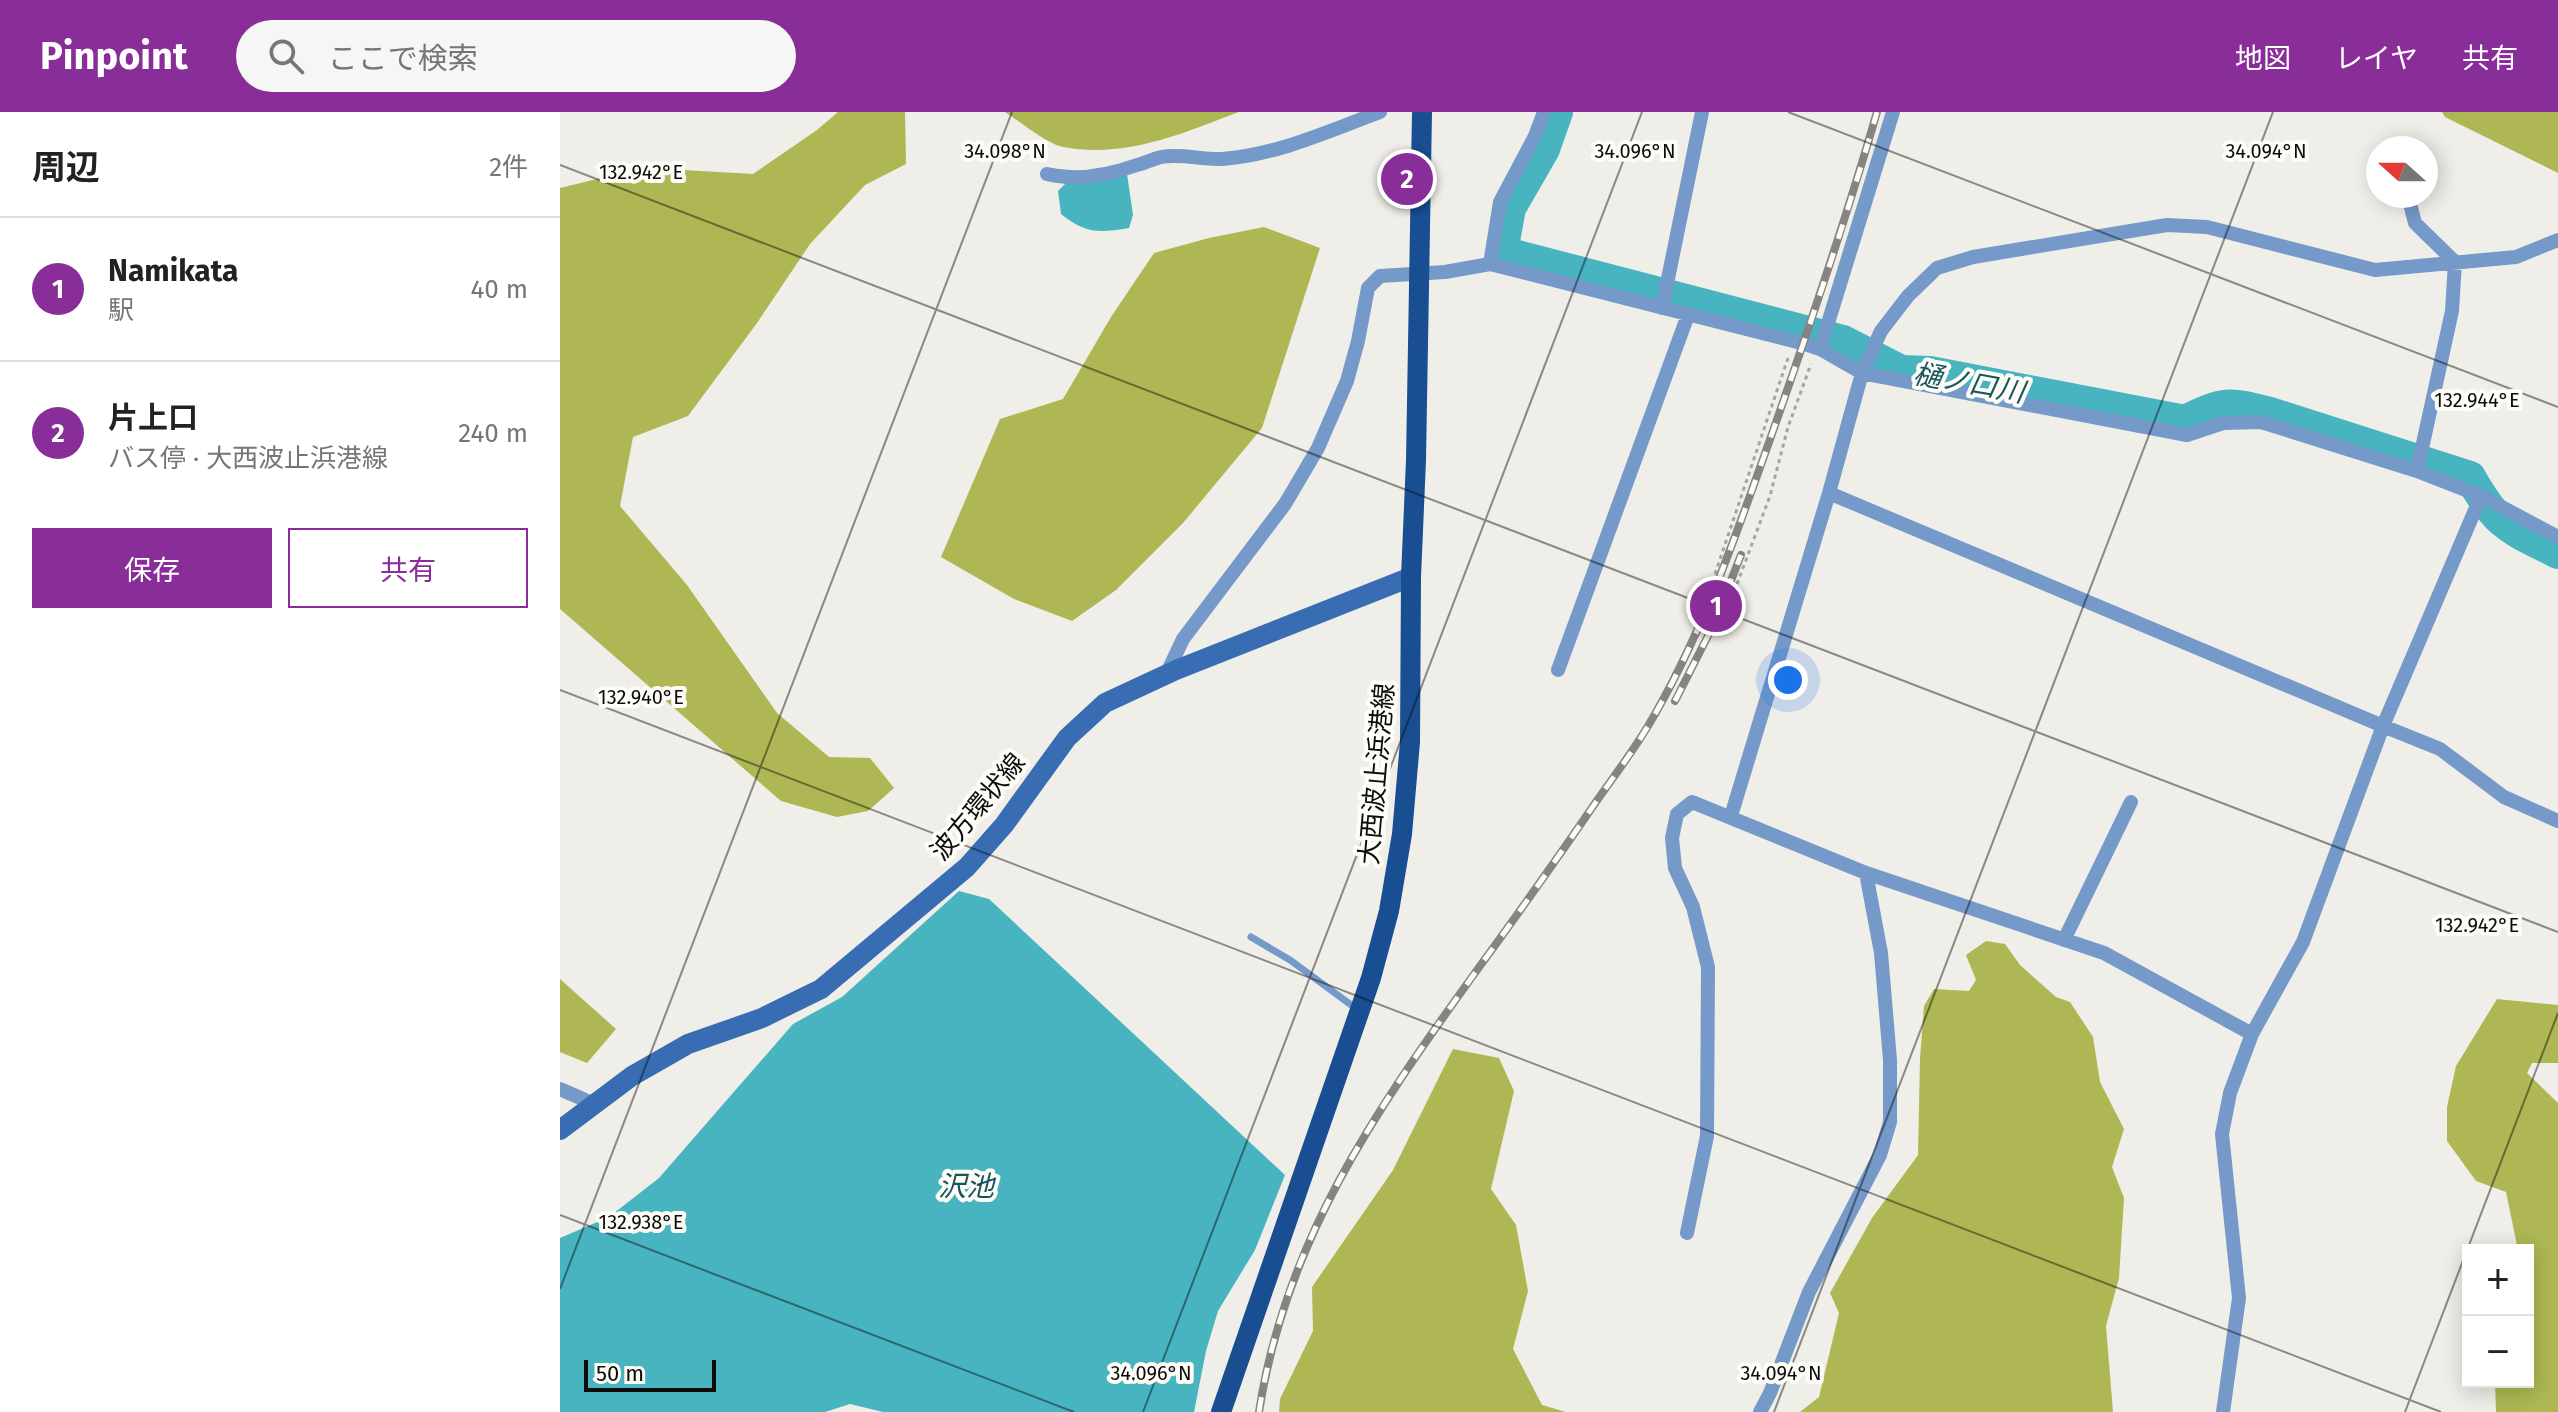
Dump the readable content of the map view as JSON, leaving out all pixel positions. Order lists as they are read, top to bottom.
{
  "streets": {
    "main road": ["大西波止浜港線", "波方環状線"]
  },
  "crossings": [
    ["大西波止浜港線", "波方環状線"]
  ],
  "water": ["樋ノ口川", "沢池"],
  "scale_bar": "50 m",
  "north": "left",
  "page": {
    "header": "Pinpoint",
    "search": "ここで検索",
    "nav": ["地図", "レイヤ", "共有"],
    "heading": ["周辺", "2件"],
    "pins": ["2", "1"],
    "list": [
      {
        "mark": "1",
        "name": "Namikata",
        "note": "駅",
        "value": "40 m"
      },
      {
        "mark": "2",
        "name": "片上口",
        "note": "バス停 · 大西波止浜港線",
        "value": "240 m"
      }
    ],
    "buttons": ["保存", "共有"],
    "map_buttons": ["+", "−"],
    "scale": "50 m"
  },
  "coordinates": [
    "34.094°N",
    "34.098°N",
    "34.096°N",
    "132.942°E",
    "132.944°E",
    "132.940°E",
    "132.938°E"
  ]
}
